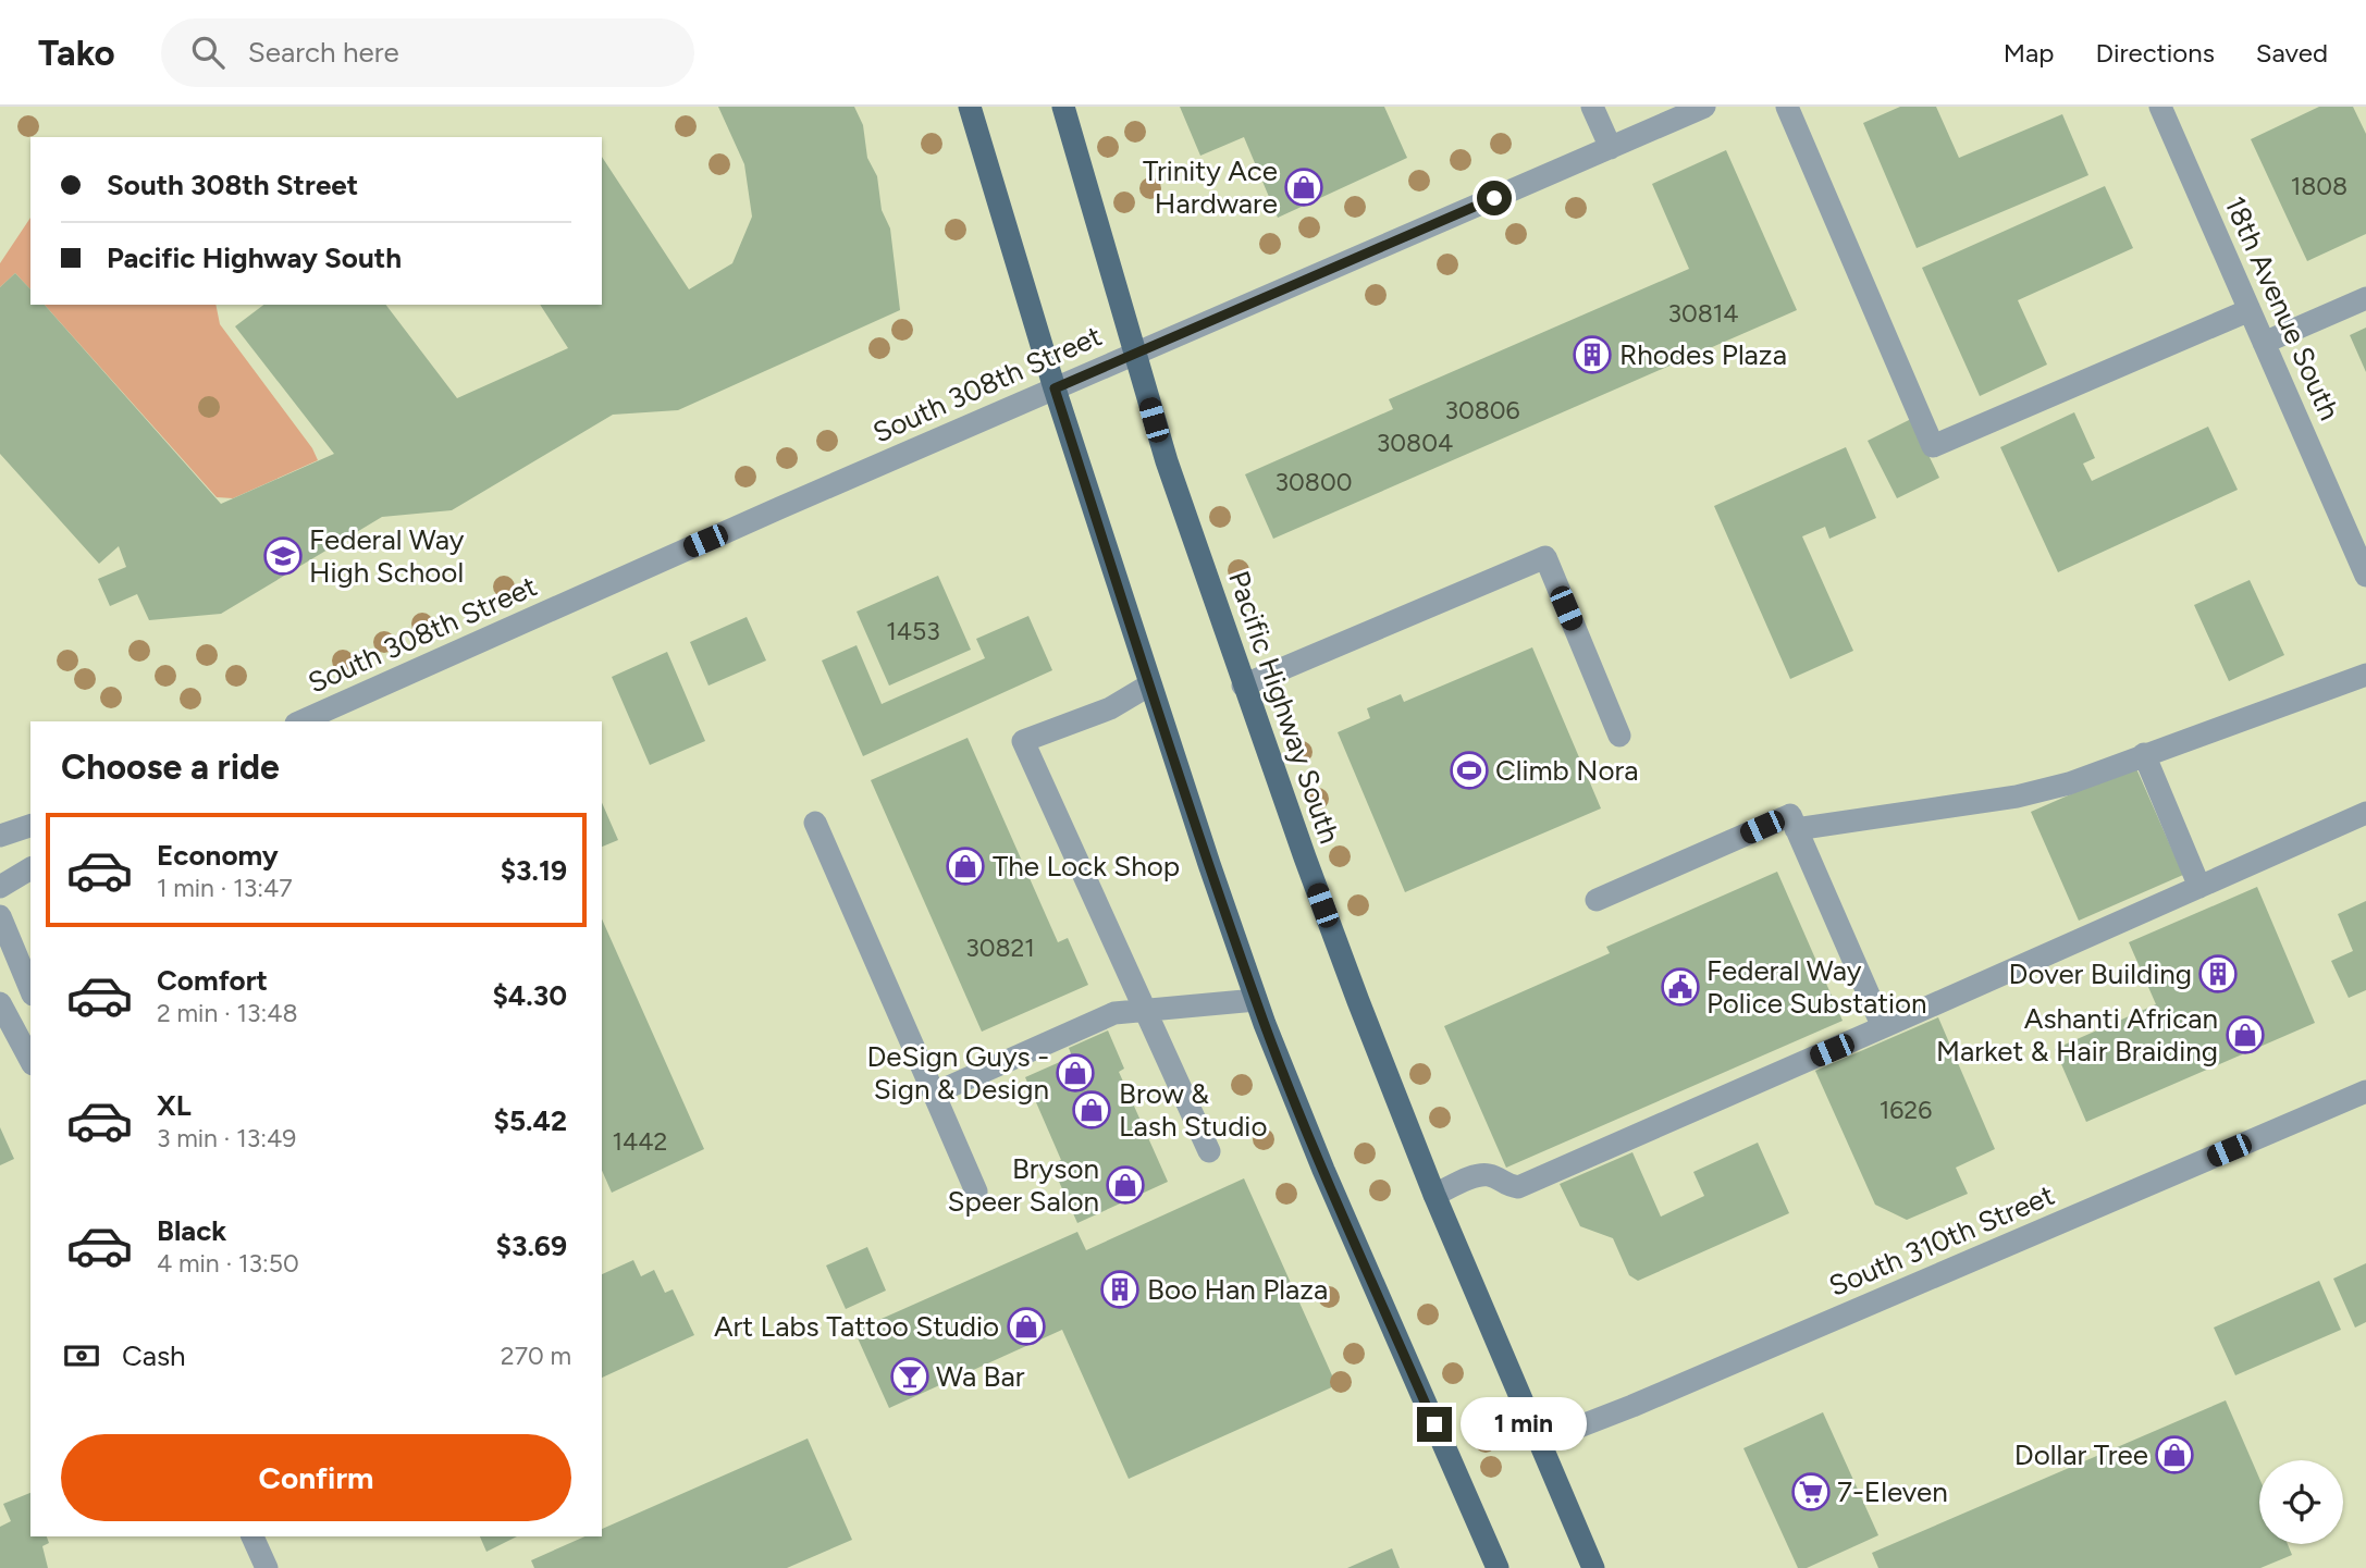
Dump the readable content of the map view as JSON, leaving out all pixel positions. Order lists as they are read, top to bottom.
{
  "streets": {
    "main road": ["Pacific Highway South"],
    "street": ["18th Avenue South", "South 308th Street", "South 310th Street"]
  },
  "crossings": [
    ["South 308th Street", "Pacific Highway South"],
    ["Pacific Highway South", "South 310th Street"]
  ],
  "places": {
    "shop": [
      "Trinity Ace Hardware",
      "The Lock Shop",
      "Ashanti African Market & Hair Braiding",
      "DeSign Guys - Sign & Design",
      "Brow & Lash Studio",
      "Bryson Speer Salon",
      "Art Labs Tattoo Studio",
      "Dollar Tree"
    ],
    "building": ["Rhodes Plaza", "Dover Building", "Boo Han Plaza"],
    "school or university": ["Federal Way High School"],
    "sports": ["Climb Nora"],
    "public building": ["Federal Way Police Substation"],
    "bar": ["Wa Bar"],
    "supermarket": ["7-Eleven"]
  },
  "house_numbers": [
    "1808",
    "30814",
    "30806",
    "30804",
    "30800",
    "1453",
    "30821",
    "1626",
    "1442"
  ],
  "page": {
    "header": "Tako",
    "search": "Search here",
    "nav": ["Map", "Directions", "Saved"],
    "banner": ["South 308th Street", "Pacific Highway South"],
    "heading": "Choose a ride",
    "list": [
      {
        "name": "Economy",
        "note": "1 min · 13:47",
        "value": "$3.19"
      },
      {
        "name": "Comfort",
        "note": "2 min · 13:48",
        "value": "$4.30"
      },
      {
        "name": "XL",
        "note": "3 min · 13:49",
        "value": "$5.42"
      },
      {
        "name": "Black",
        "note": "4 min · 13:50",
        "value": "$3.69"
      }
    ],
    "pay": ["Cash", "270 m"],
    "bubble": "1 min",
    "buttons": "Confirm"
  }
}
